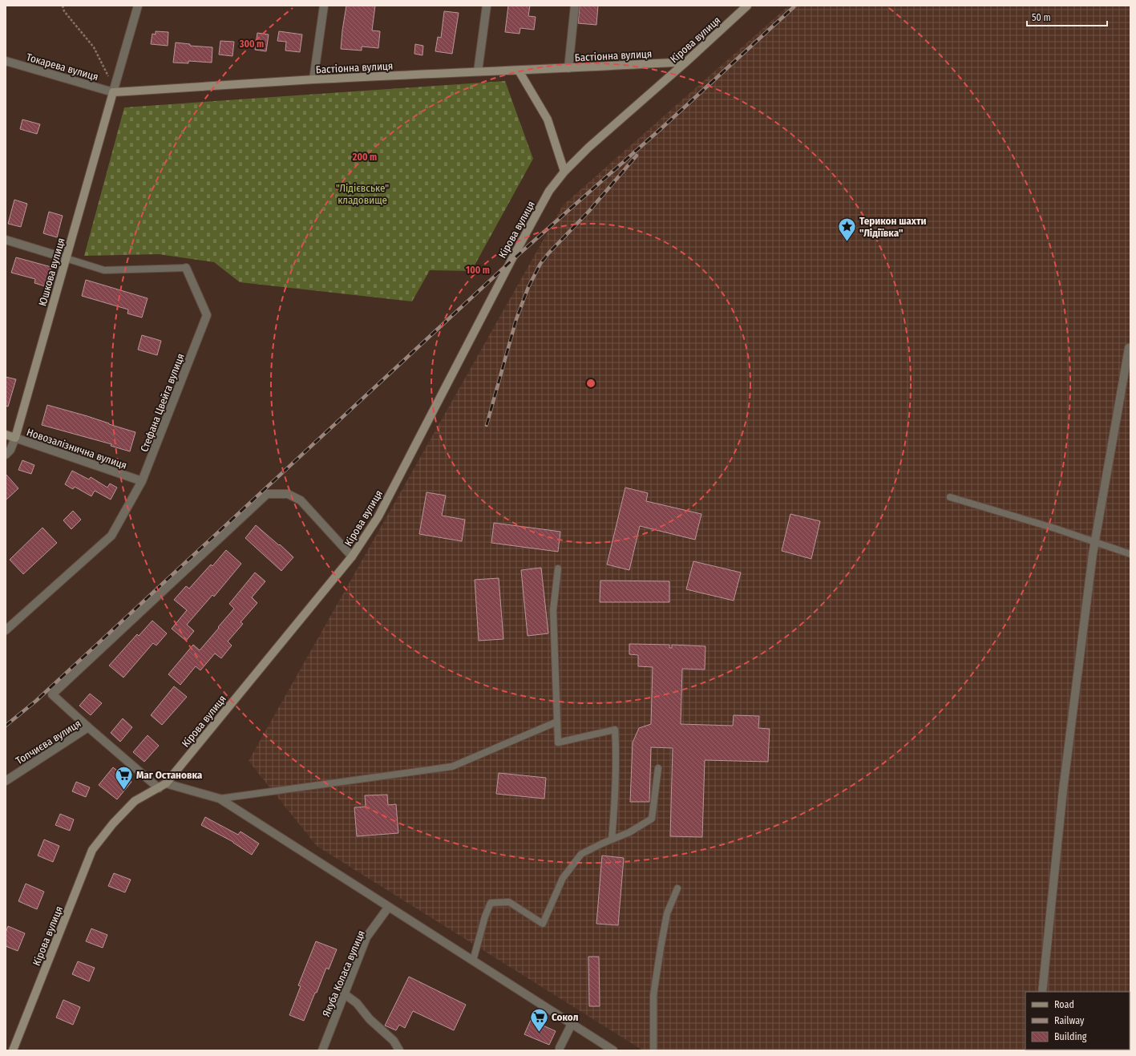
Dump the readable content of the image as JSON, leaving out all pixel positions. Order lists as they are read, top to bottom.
{
  "streets": {
    "main road": [
      "Кірова вулиця",
      "Бастіонна вулиця",
      "Юшкова вулиця",
      "Новозалізнична вулиця"
    ],
    "street": [
      "Токарева вулиця",
      "Стефана Цвейга вулиця",
      "Топчиєва вулиця",
      "Якуба Коласа вулиця"
    ]
  },
  "crossings": [
    ["Кірова вулиця", "Бастіонна вулиця"],
    ["Кірова вулиця", "Топчиєва вулиця"],
    ["Бастіонна вулиця", "Токарева вулиця"],
    ["Бастіонна вулиця", "Юшкова вулиця"],
    ["Токарева вулиця", "Юшкова вулиця"],
    ["Юшкова вулиця", "Новозалізнична вулиця"],
    ["Стефана Цвейга вулиця", "Новозалізнична вулиця"]
  ],
  "parks": ["\"Лідієвське\" кладовище"],
  "places": {
    "place": ["Терикон шахти \"Лідіївка\""],
    "supermarket": ["Маг Остановка", "Сокол"]
  },
  "legend": ["Road", "Railway", "Building"],
  "scale_bar": "50 m",
  "rings": ["300 m", "200 m", "100 m"]
}
